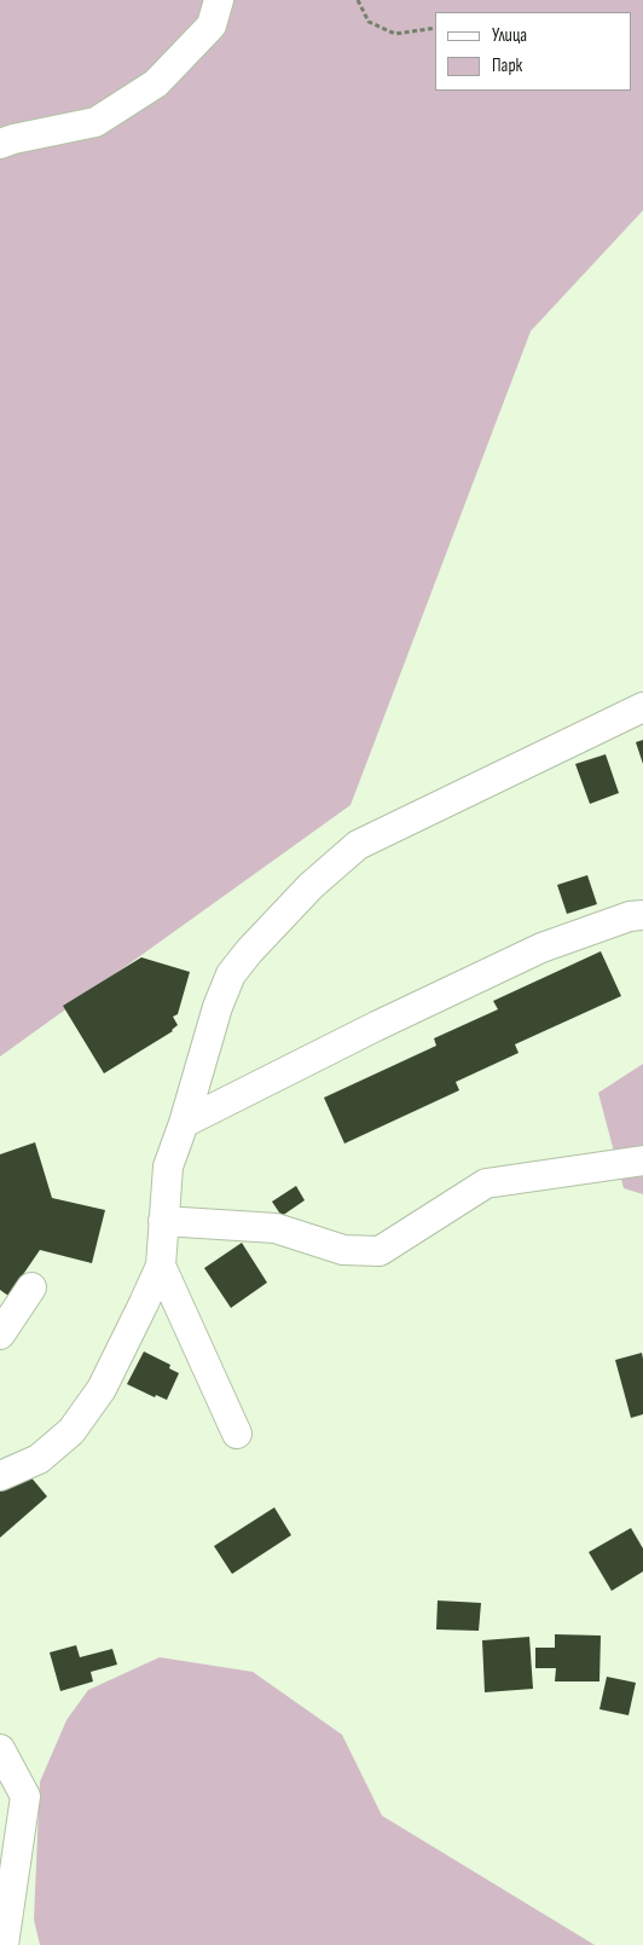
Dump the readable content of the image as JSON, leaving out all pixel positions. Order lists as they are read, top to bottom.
{
  "legend": ["Улица", "Парк"]
}
